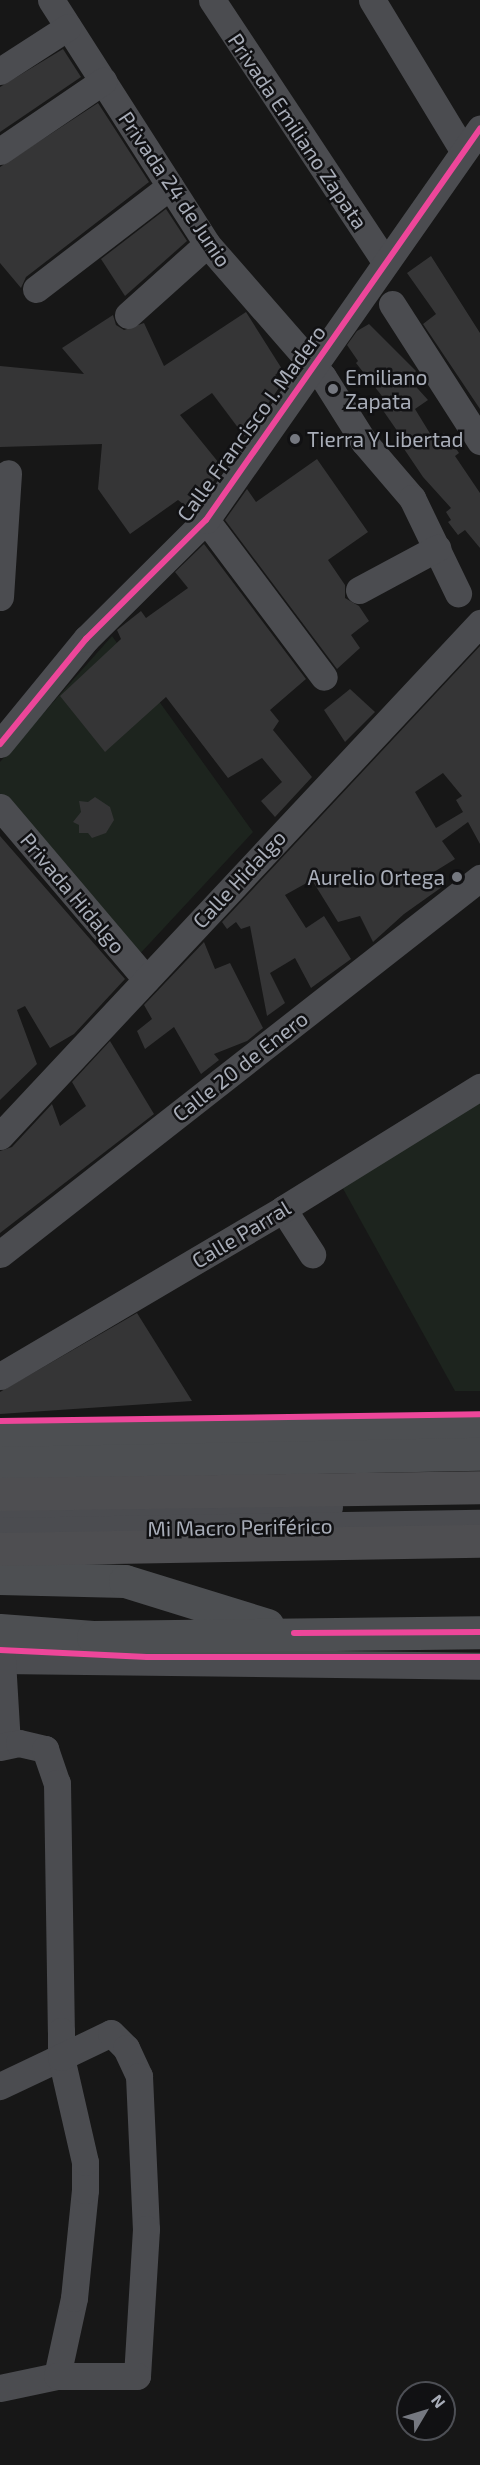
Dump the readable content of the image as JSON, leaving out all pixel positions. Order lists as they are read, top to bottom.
{
  "streets": {
    "street": [
      "Privada Emiliano Zapata",
      "Privada 24 de Junio",
      "Calle Francisco I. Madero",
      "Calle Hidalgo",
      "Privada Hidalgo",
      "Calle 20 de Enero",
      "Calle Parral",
      "Mi Macro Periférico"
    ]
  },
  "crossings": [
    ["Privada Emiliano Zapata", "Calle Francisco I. Madero"],
    ["Privada 24 de Junio", "Calle Francisco I. Madero"],
    ["Calle Hidalgo", "Privada Hidalgo"]
  ],
  "places": ["Emiliano Zapata", "Tierra Y Libertad", "Aurelio Ortega"],
  "north": "top right"
}
